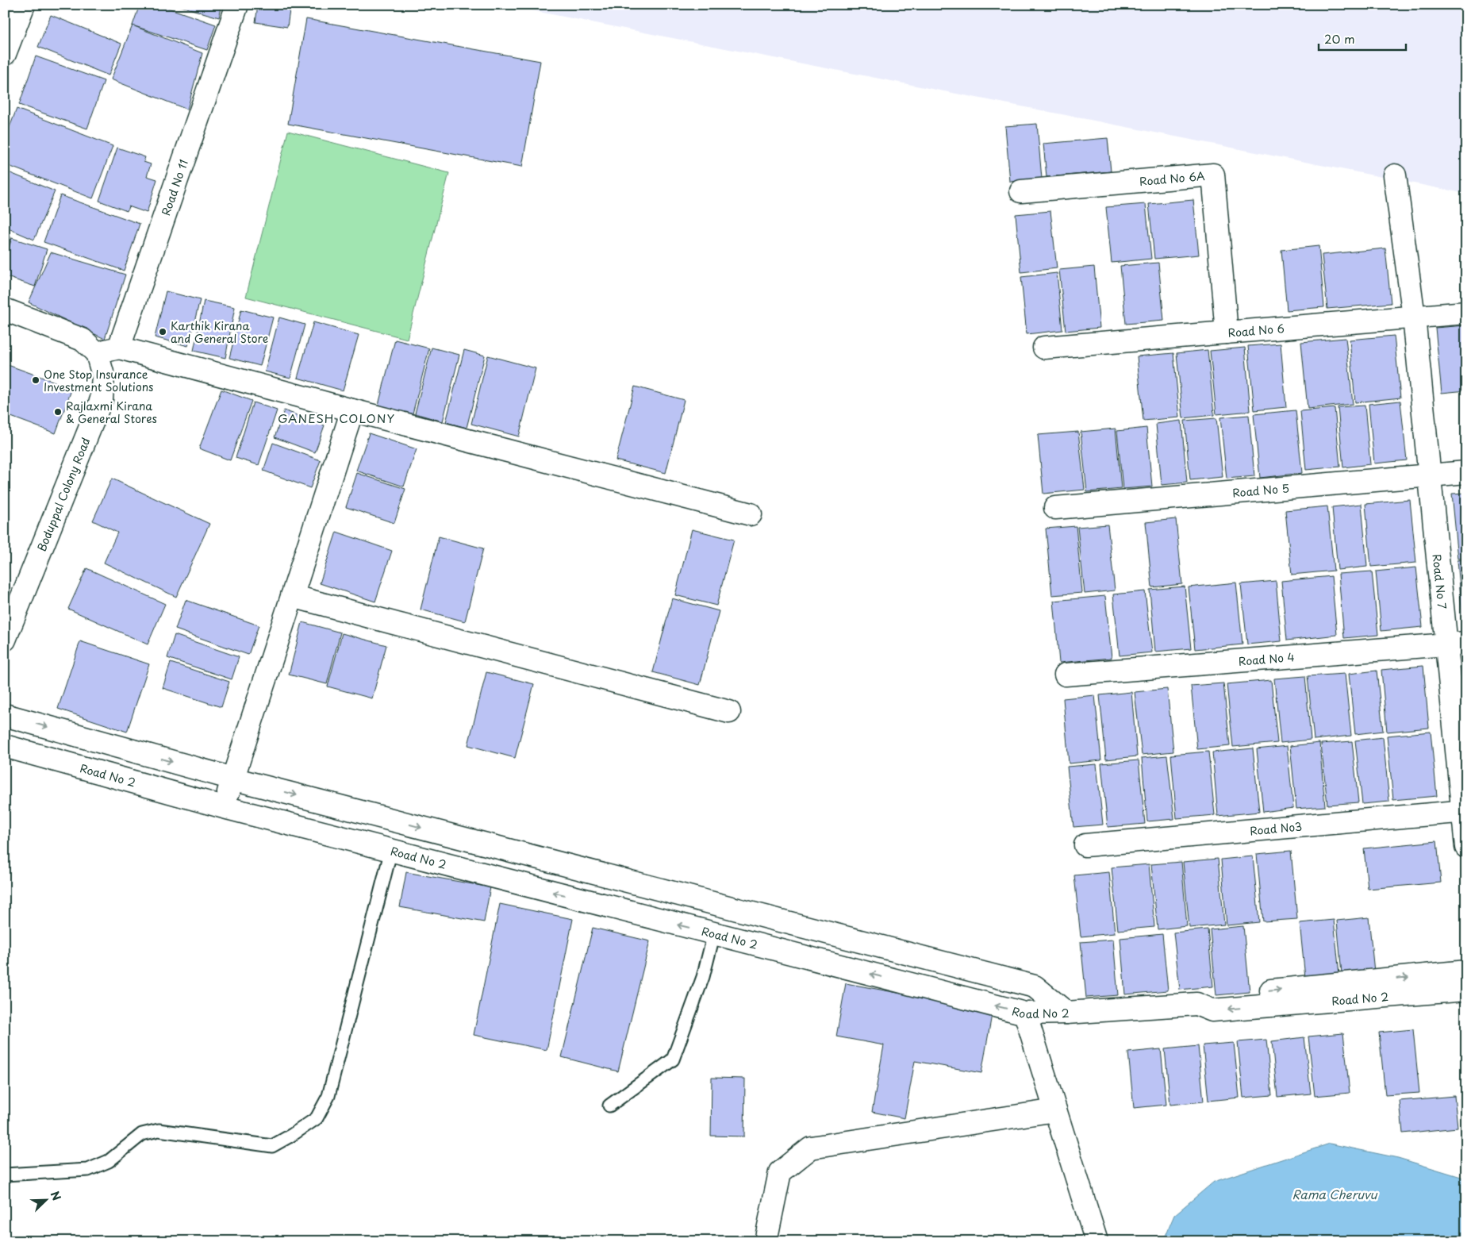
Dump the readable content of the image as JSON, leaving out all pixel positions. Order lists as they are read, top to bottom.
{
  "streets": {
    "street": [
      "Road No 6A",
      "Road No 11",
      "Road No 6",
      "Road No 5",
      "Boduppal Colony Road",
      "Road No 7",
      "Road No 4",
      "Road No 2",
      "Road No3"
    ]
  },
  "crossings": [
    ["Road No 6A", "Road No 6"],
    ["Road No 6", "Road No 7"],
    ["Road No 5", "Road No 7"],
    ["Road No 7", "Road No 4"],
    ["Road No 7", "Road No3"]
  ],
  "districts": ["GANESH COLONY"],
  "water": ["Rama Cheruvu"],
  "places": ["Karthik Kirana and General Store", "One Stop Insurance Investment Solutions", "Rajlaxmi Kirana & General Stores"],
  "scale_bar": "20 m",
  "north": "top right"
}
